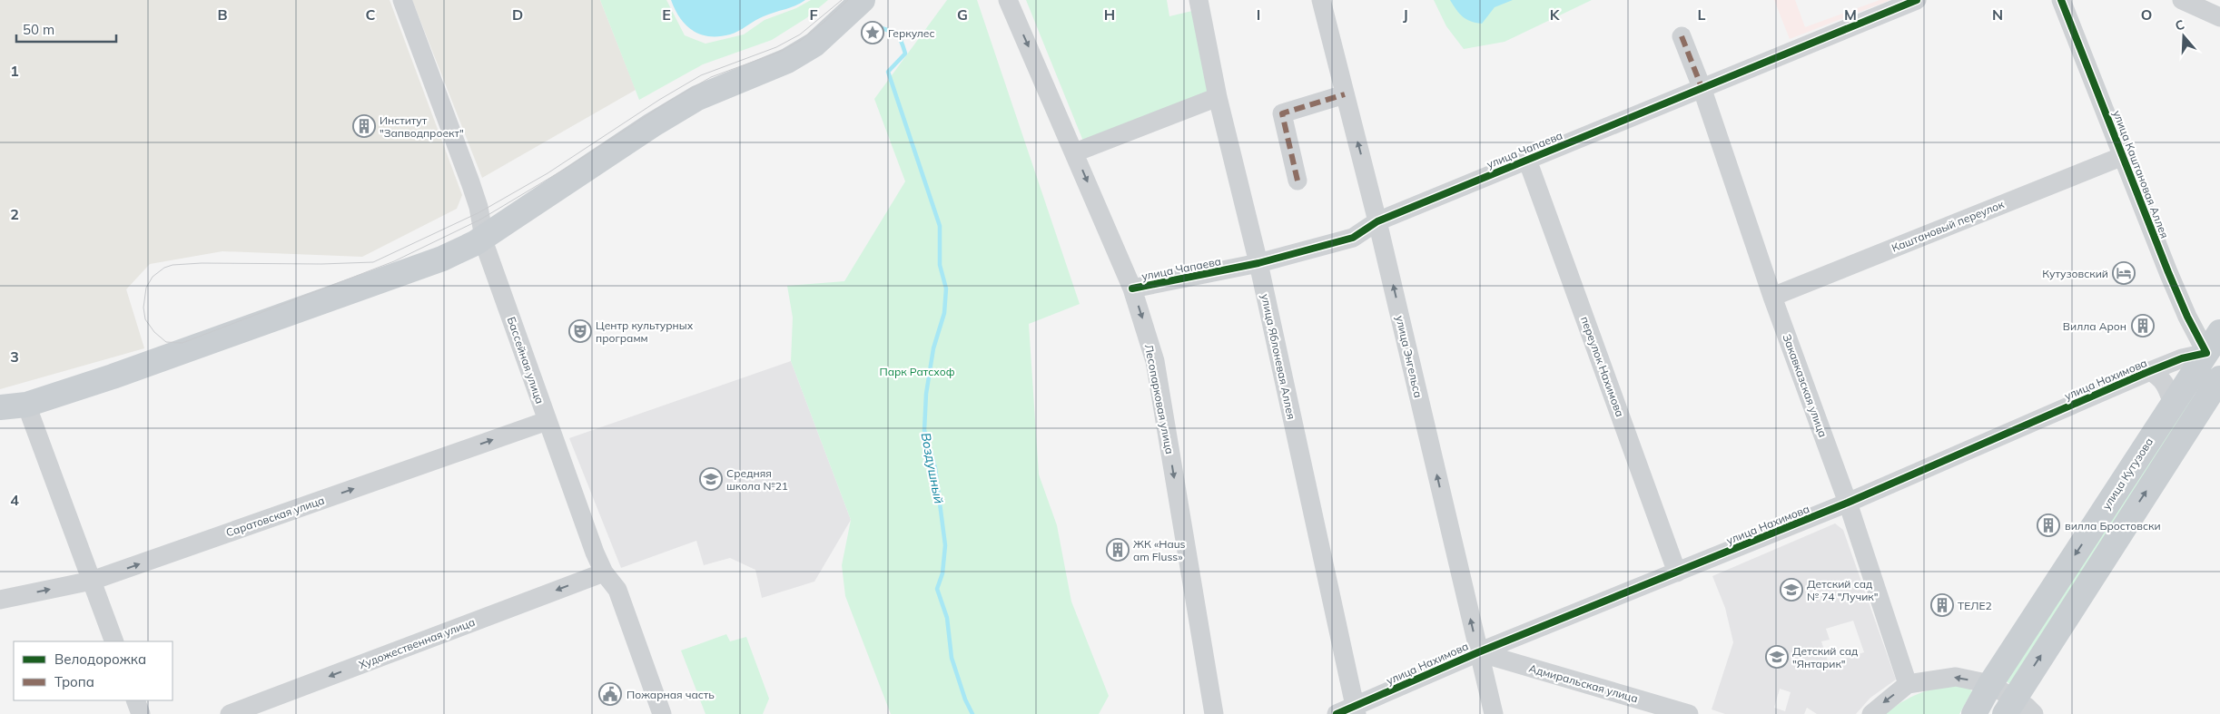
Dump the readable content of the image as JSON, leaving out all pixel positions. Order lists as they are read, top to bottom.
{
  "streets": {
    "main road": ["улица Кутузова"],
    "street": [
      "улица Чапаева",
      "улица Каштановая Аллея",
      "Каштановый переулок",
      "улица Яблоневая Аллея",
      "улица Энгельса",
      "Бассейная улица",
      "переулок Нахимова",
      "улица Нахимова",
      "Закавказская улица",
      "Лесопарковая улица",
      "Саратовская улица",
      "Художественная улица",
      "Адмиральская улица"
    ]
  },
  "crossings": [
    ["улица Чапаева", "улица Яблоневая Аллея"],
    ["улица Чапаева", "улица Энгельса"],
    ["улица Чапаева", "переулок Нахимова"],
    ["улица Чапаева", "Закавказская улица"],
    ["улица Чапаева", "Лесопарковая улица"],
    ["улица Каштановая Аллея", "Каштановый переулок"],
    ["улица Каштановая Аллея", "улица Нахимова"],
    ["улица Каштановая Аллея", "улица Кутузова"],
    ["Каштановый переулок", "Закавказская улица"],
    ["улица Яблоневая Аллея", "улица Нахимова"],
    ["улица Энгельса", "улица Нахимова"],
    ["улица Энгельса", "Адмиральская улица"],
    ["Бассейная улица", "Саратовская улица"],
    ["Бассейная улица", "Художественная улица"],
    ["переулок Нахимова", "улица Нахимова"],
    ["улица Нахимова", "Закавказская улица"],
    ["улица Нахимова", "улица Кутузова"],
    ["улица Нахимова", "Адмиральская улица"]
  ],
  "one_way": [
    "улица Энгельса",
    "Лесопарковая улица",
    "Саратовская улица",
    "Художественная улица"
  ],
  "water": ["Воздушный"],
  "parks": ["Парк Ратсхоф"],
  "places": {
    "place": ["Геркулес"],
    "building": [
      "Институт \"Запводпроект\"",
      "Вилла Арон",
      "вилла Бростовски",
      "ЖК «Haus am Fluss»",
      "ТЕЛЕ2"
    ],
    "hotel": ["Кутузовский"],
    "theatre": ["Центр культурных программ"],
    "school or university": ["Средняя школа №21", "Детский сад № 74 \"Лучик\"", "Детский сад \"Янтарик\""],
    "public building": ["Пожарная часть"]
  },
  "legend": ["Велодорожка", "Тропа"],
  "scale_bar": "50 m",
  "north": "top",
  "grid": {
    "columns": [
      "B",
      "C",
      "D",
      "E",
      "F",
      "G",
      "H",
      "I",
      "J",
      "K",
      "L",
      "M",
      "N",
      "O"
    ],
    "rows": [
      "1",
      "2",
      "3",
      "4"
    ]
  }
}
